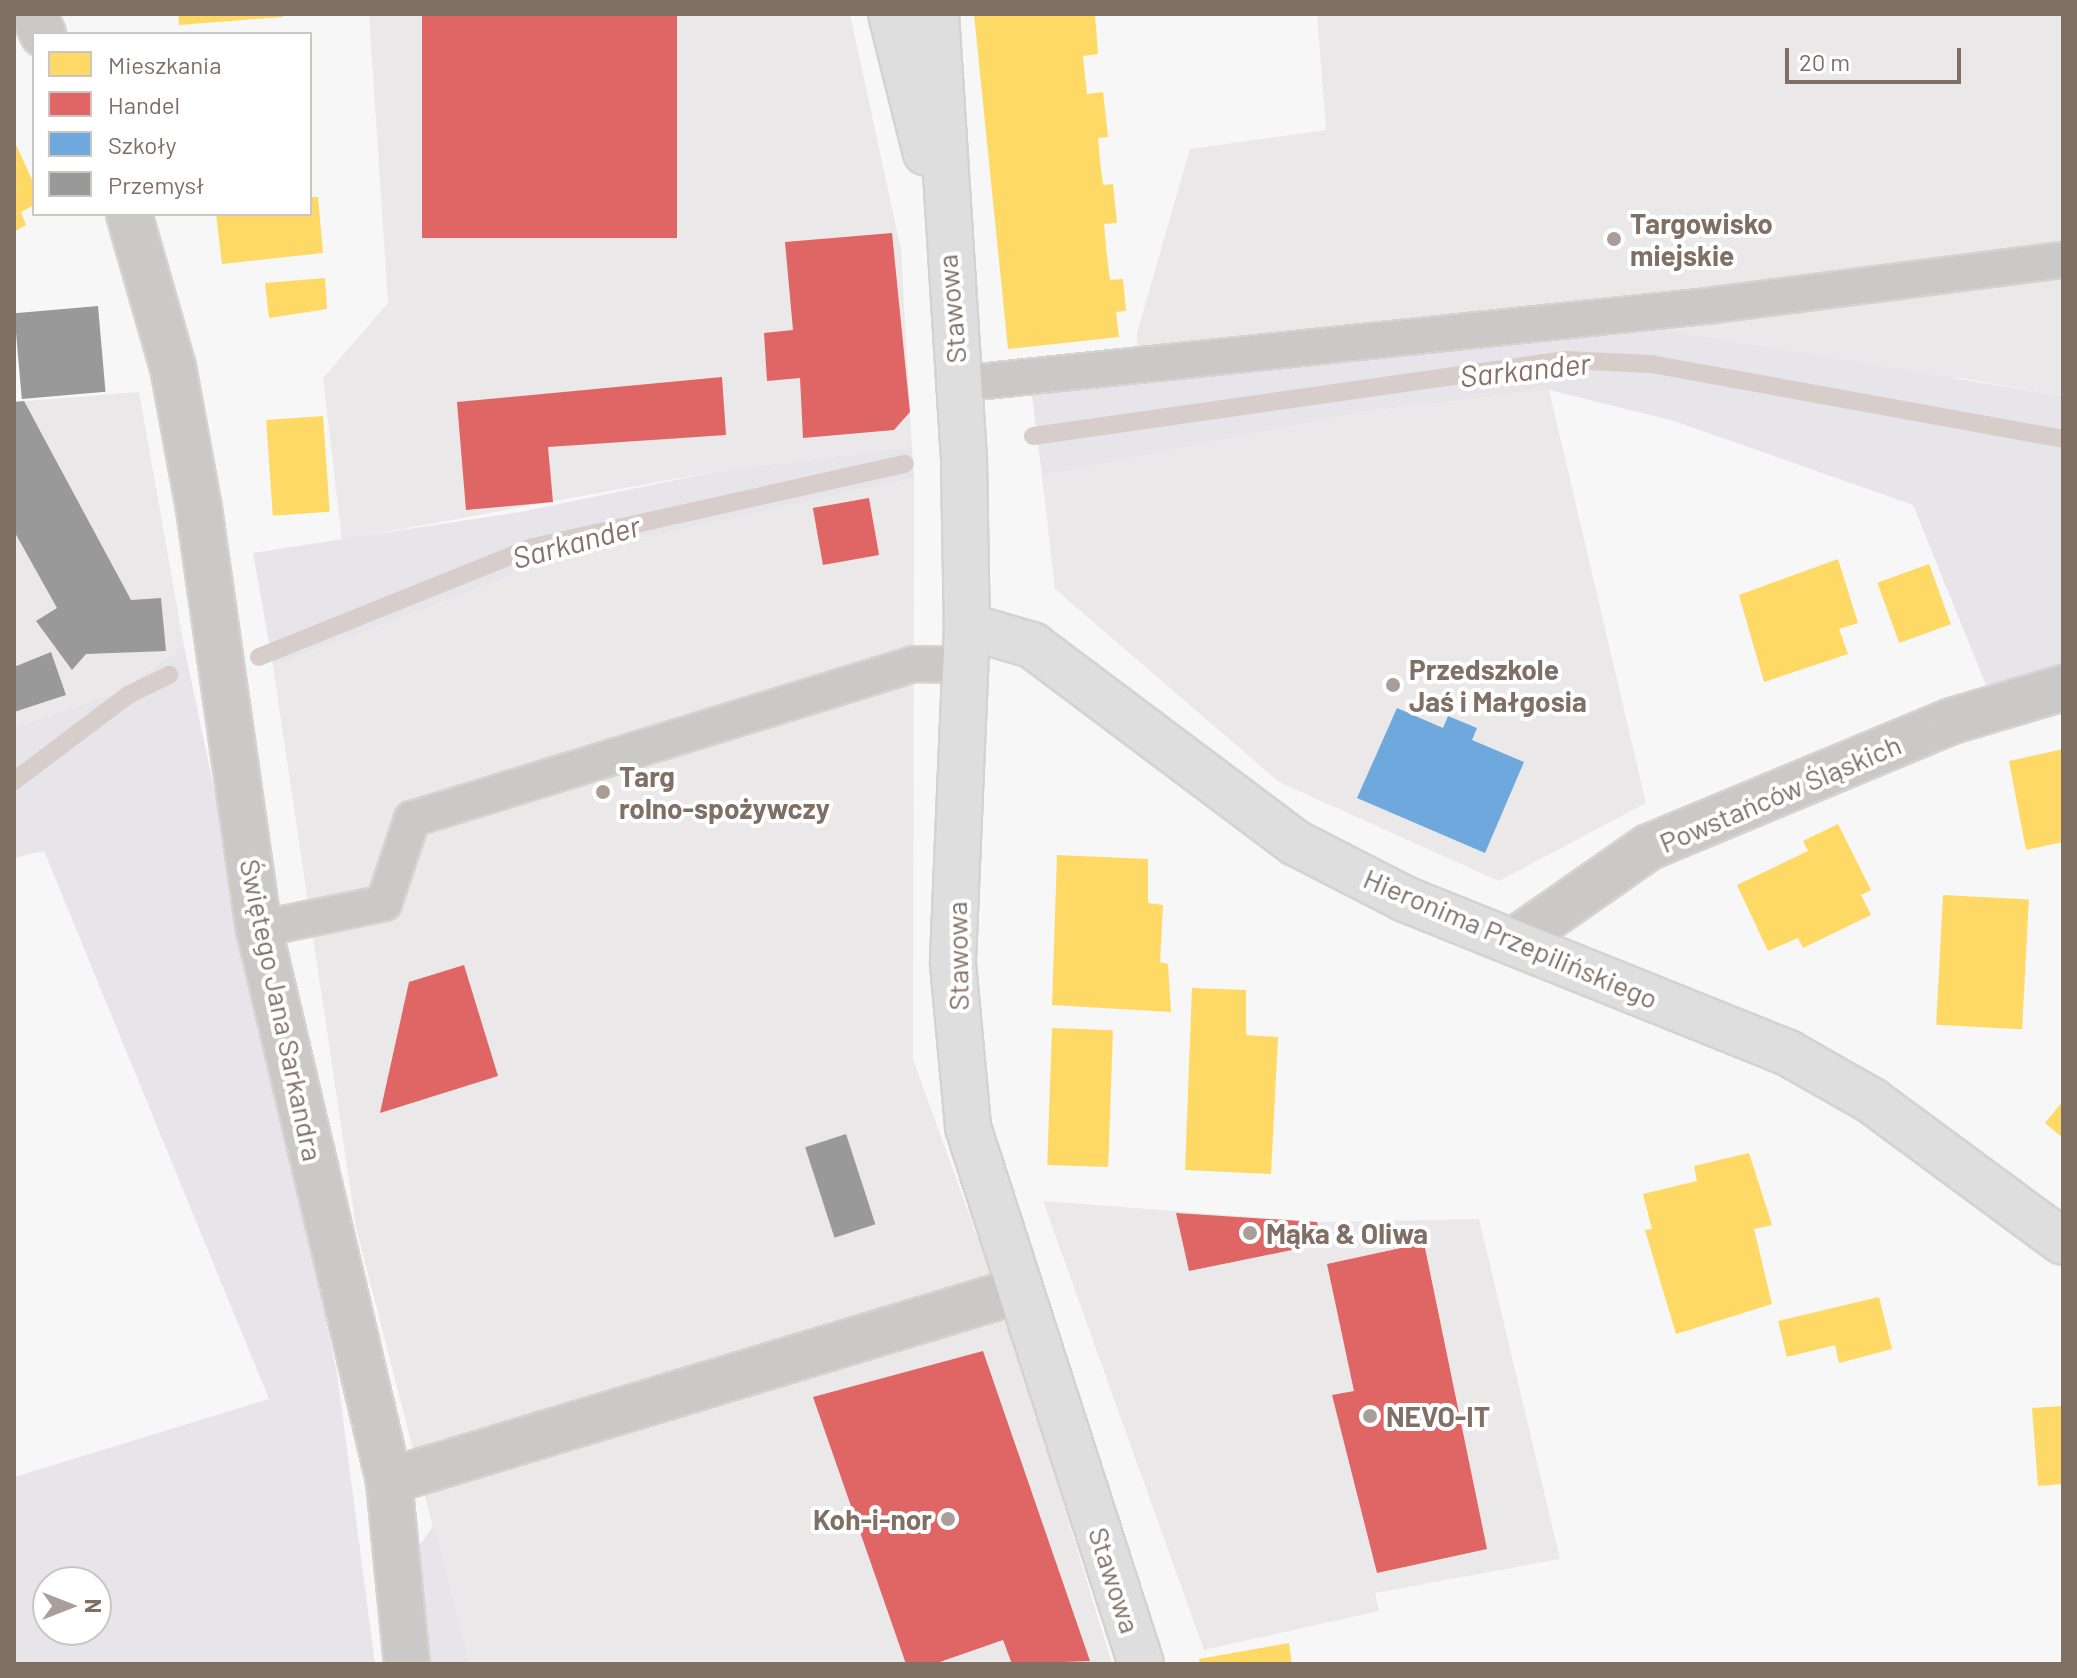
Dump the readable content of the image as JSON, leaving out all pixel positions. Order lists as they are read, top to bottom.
{
  "streets": {
    "street": [
      "Stawowa",
      "Powstańców Śląskich",
      "Hieronima Przepilińskiego",
      "Świętego Jana Sarkandra"
    ]
  },
  "crossings": [
    ["Stawowa", "Hieronima Przepilińskiego"],
    ["Powstańców Śląskich", "Hieronima Przepilińskiego"]
  ],
  "water": ["Sarkander"],
  "places": [
    "Targowisko miejskie",
    "Przedszkole Jaś i Małgosia",
    "Targ rolno-spożywczy",
    "Mąka & Oliwa",
    "NEVO-IT",
    "Koh-i-nor"
  ],
  "legend": [
    "Mieszkania",
    "Handel",
    "Szkoły",
    "Przemysł"
  ],
  "scale_bar": "20 m",
  "north": "right"
}
